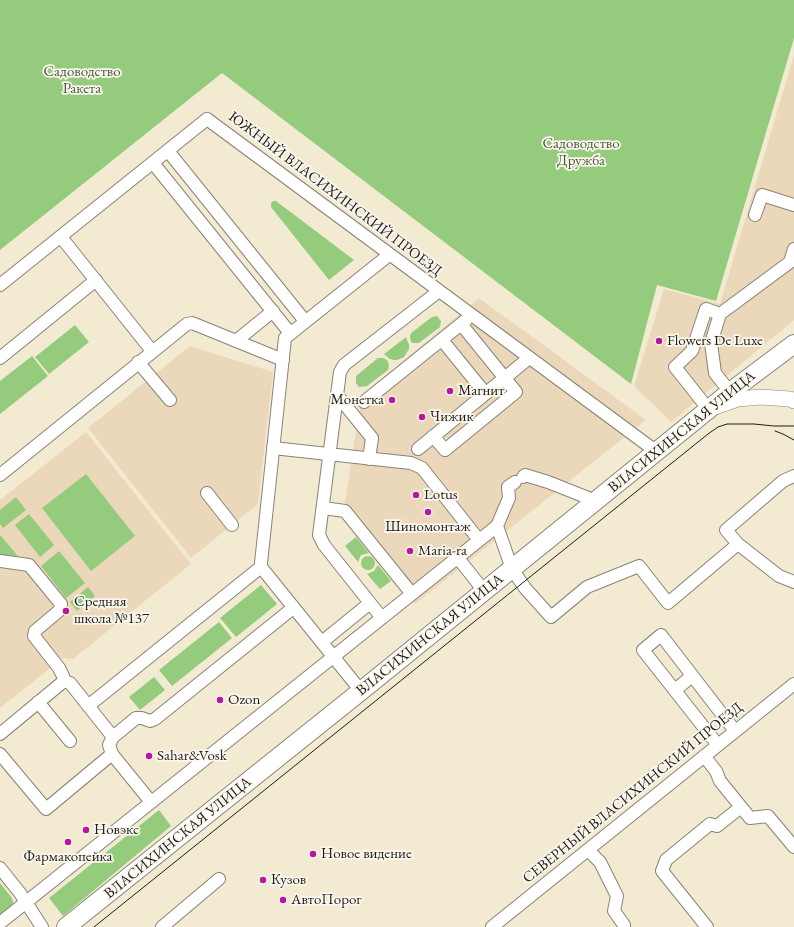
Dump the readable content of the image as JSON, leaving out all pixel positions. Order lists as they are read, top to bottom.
{
  "streets": {
    "highway": ["ВЛАСИХИНСКАЯ УЛИЦА"],
    "street": ["ЮЖНЫЙ ВЛАСИХИНСКИЙ ПРОЕЗД", "СЕВЕРНЫЙ ВЛАСИХИНСКИЙ ПРОЕЗД"]
  },
  "crossings": [
    ["ЮЖНЫЙ ВЛАСИХИНСКИЙ ПРОЕЗД", "ВЛАСИХИНСКАЯ УЛИЦА"]
  ],
  "parks": ["Садоводство Ракета", "Садоводство Дружба"],
  "places": [
    "Flowers De Luxe",
    "Магнит",
    "Монетка",
    "Чижик",
    "Lotus",
    "Шиномонтаж",
    "Maria-ra",
    "Средняя школа №137",
    "Ozon",
    "Sahar&Vosk",
    "Новэкс",
    "Фармакопейка",
    "Новое видение",
    "Кузов",
    "АвтоПорог"
  ]
}
